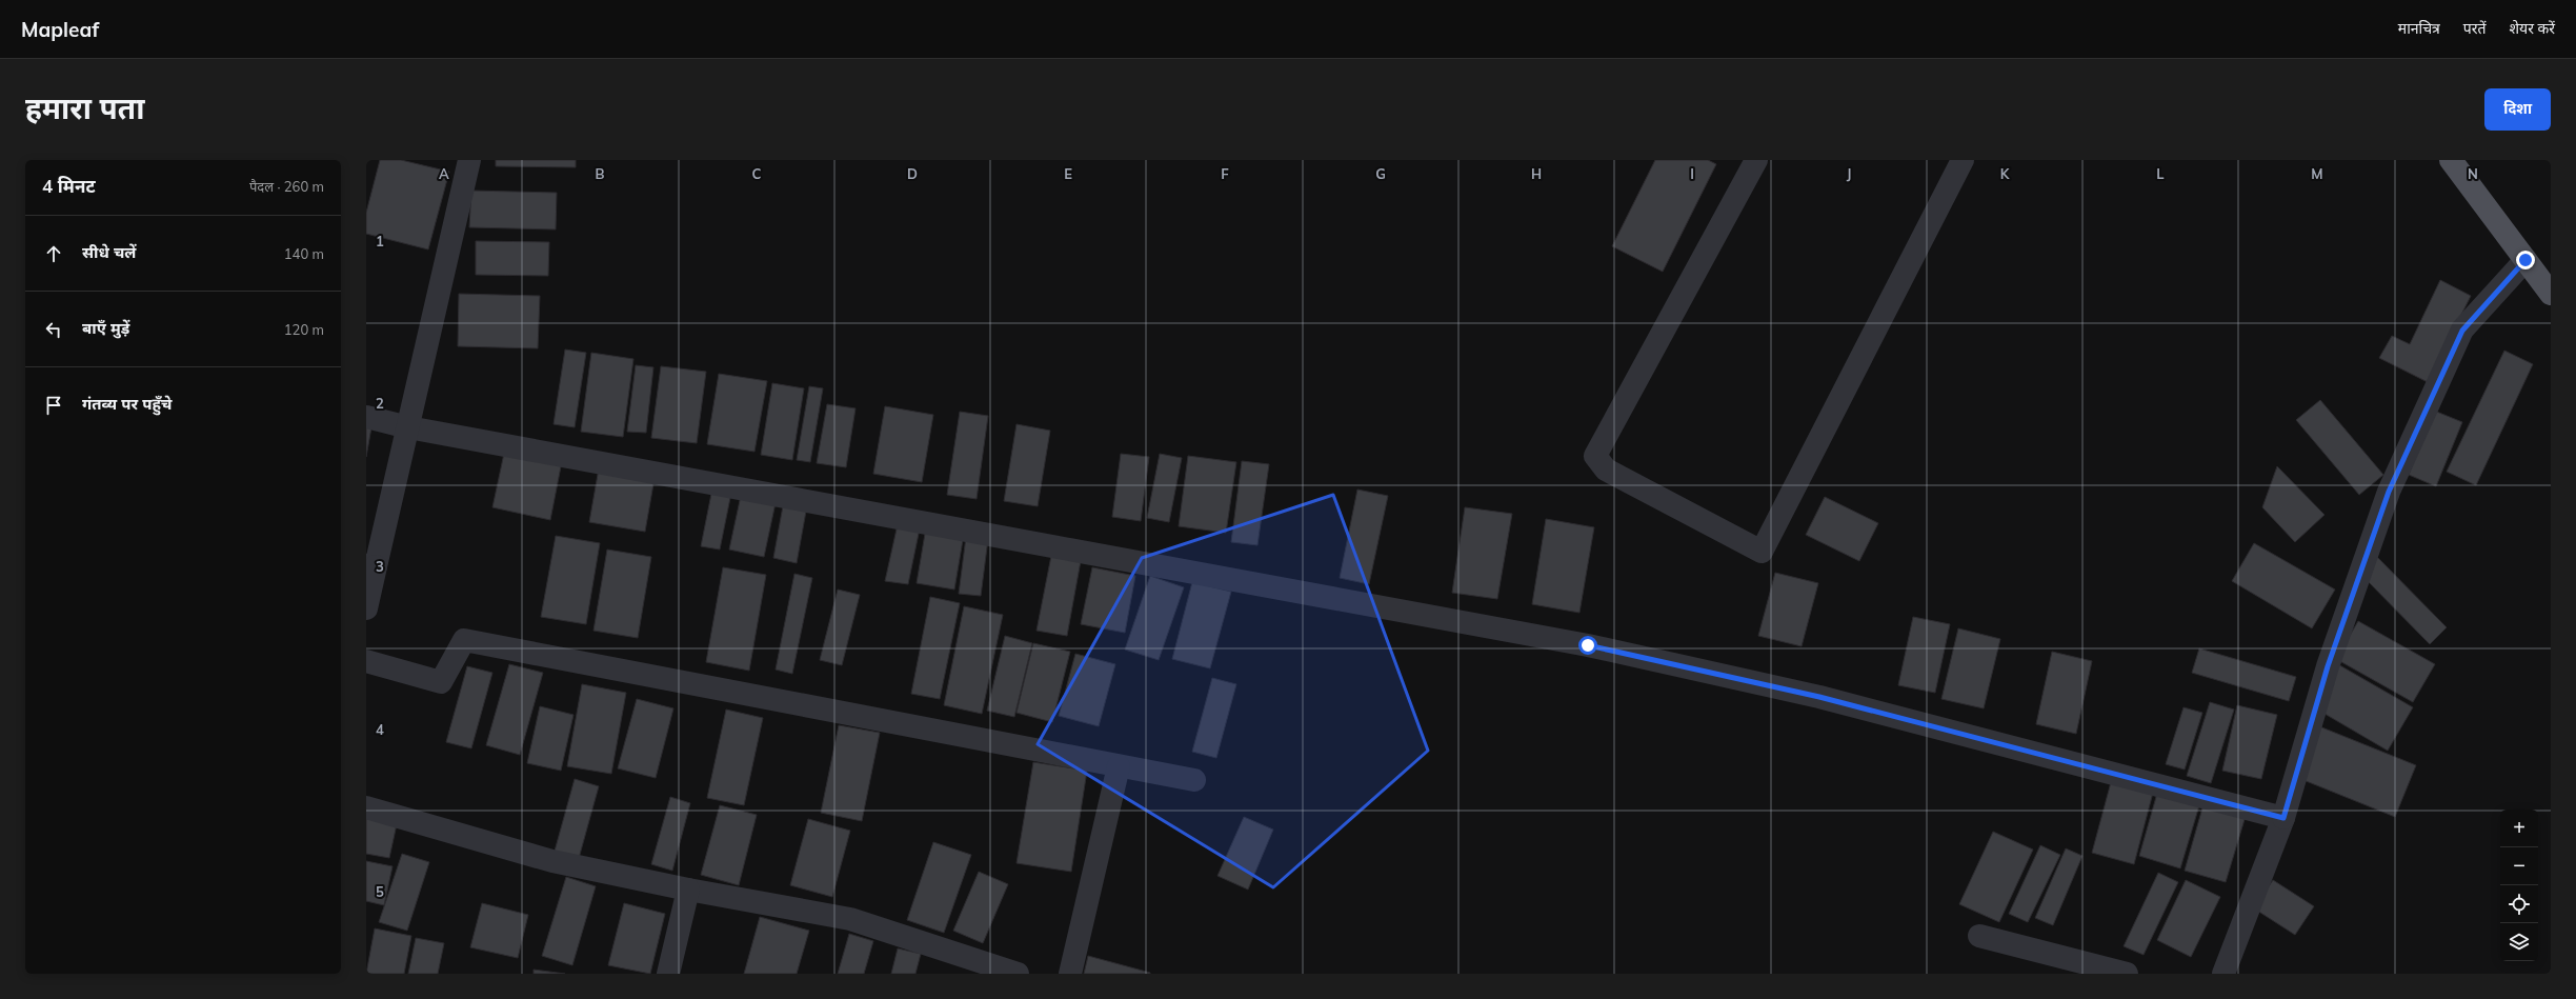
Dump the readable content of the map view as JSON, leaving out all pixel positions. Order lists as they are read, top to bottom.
{
  "page": {
    "header": "Mapleaf",
    "nav": ["मानचित्र", "परतें", "शेयर करें"],
    "buttons": "दिशा",
    "title": "हमारा पता",
    "heading": ["4 मिनट", "पैदल · 260 m"],
    "list": [
      ["सीधे चलें", "140 m"],
      ["बाएँ मुड़ें", "120 m"],
      "गंतव्य पर पहुँचे"
    ],
    "map_buttons": ["+", "−"]
  },
  "grid": {
    "columns": [
      "A",
      "B",
      "C",
      "D",
      "E",
      "F",
      "G",
      "H",
      "I",
      "J",
      "K",
      "L",
      "M",
      "N"
    ],
    "rows": [
      "1",
      "2",
      "3",
      "4",
      "5"
    ]
  }
}
